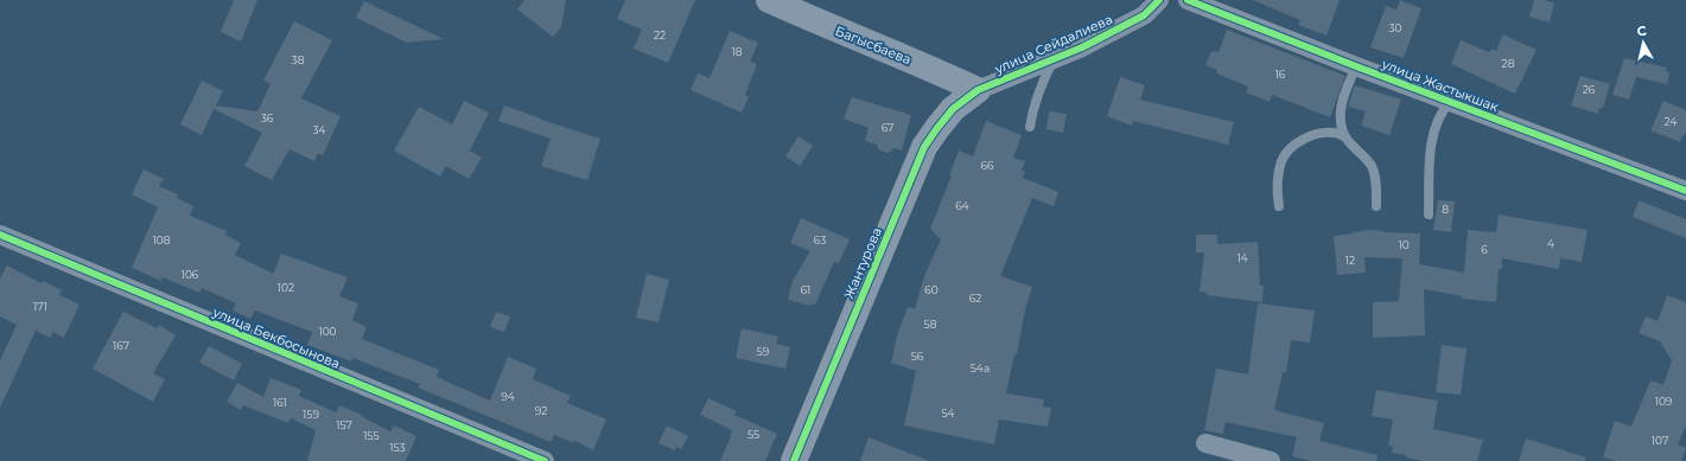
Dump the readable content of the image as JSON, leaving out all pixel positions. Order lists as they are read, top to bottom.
{
  "streets": {
    "street": [
      "улица Сейдалиева",
      "Багысбаева",
      "улица Жастыкшак",
      "Жантурова",
      "улица Бекбосынова"
    ]
  },
  "crossings": [
    ["улица Сейдалиева", "Багысбаева"],
    ["улица Сейдалиева", "Жантурова"],
    ["Багысбаева", "Жантурова"]
  ],
  "house_numbers": [
    "30",
    "22",
    "18",
    "38",
    "28",
    "16",
    "26",
    "36",
    "24",
    "67",
    "34",
    "66",
    "64",
    "8",
    "108",
    "63",
    "4",
    "10",
    "6",
    "14",
    "12",
    "106",
    "102",
    "61",
    "60",
    "62",
    "171",
    "58",
    "100",
    "167",
    "59",
    "56",
    "54а",
    "94",
    "109",
    "161",
    "92",
    "54",
    "159",
    "157",
    "55",
    "155",
    "107",
    "153"
  ],
  "north": "top"
}
